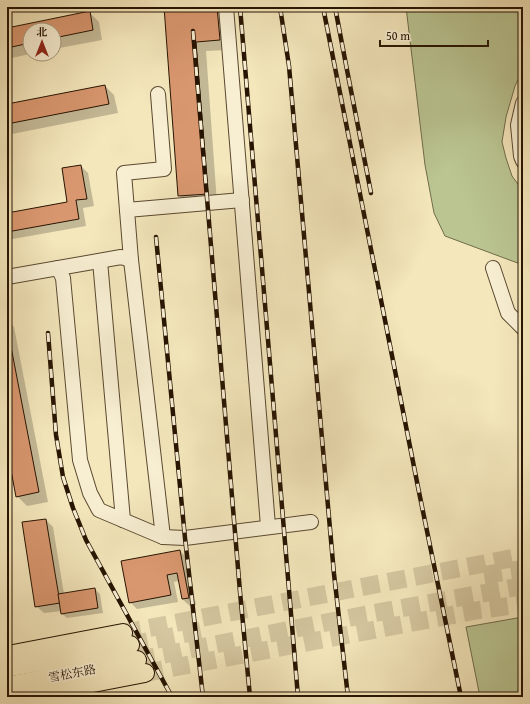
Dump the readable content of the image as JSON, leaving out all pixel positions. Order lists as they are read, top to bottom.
{
  "streets": {
    "main road": ["雪松东路"]
  },
  "scale_bar": "50 m",
  "north": "top"
}
